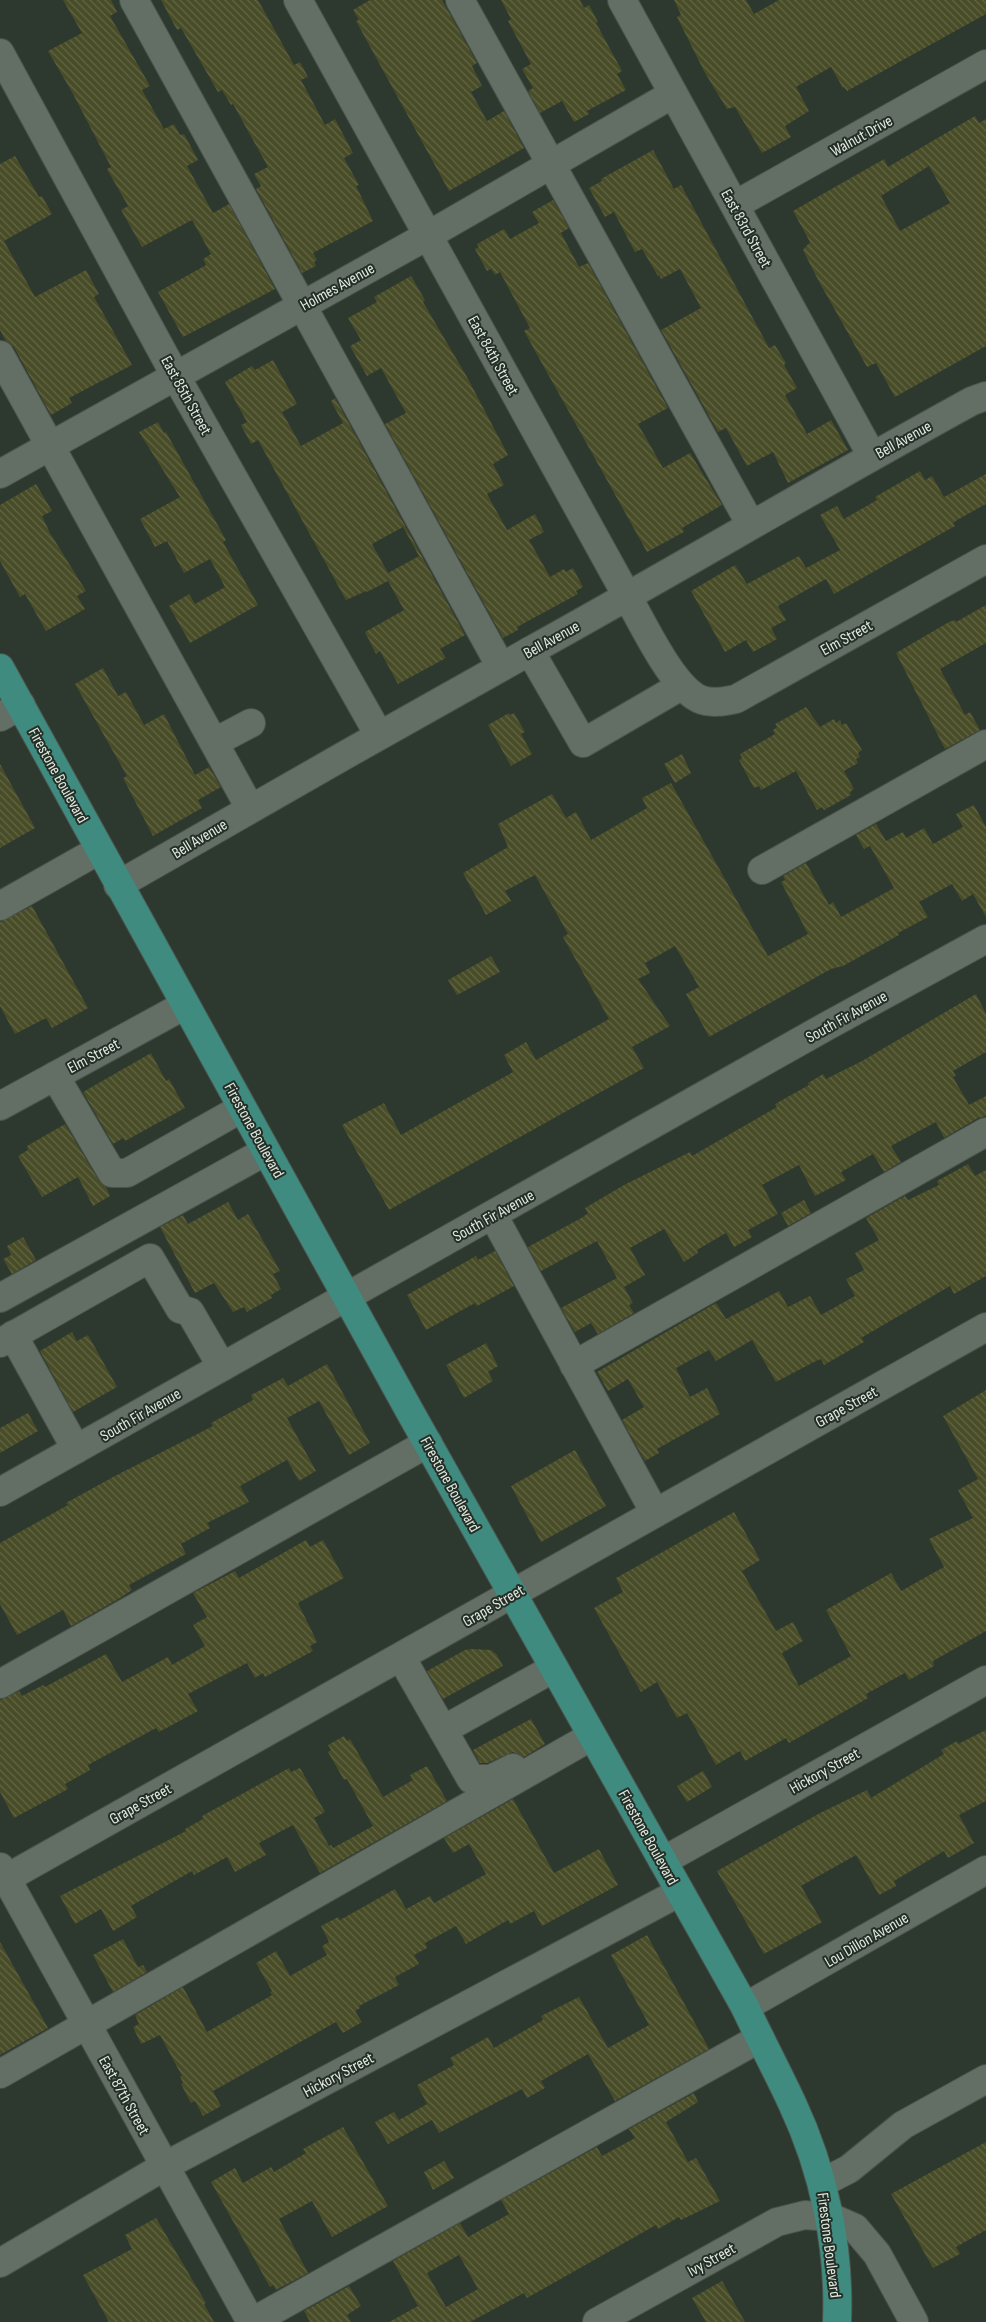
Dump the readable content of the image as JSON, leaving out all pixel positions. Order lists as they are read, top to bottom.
{
  "streets": {
    "main road": ["Firestone Boulevard"],
    "street": [
      "Walnut Drive",
      "East 83rd Street",
      "Holmes Avenue",
      "East 84th Street",
      "East 85th Street",
      "Bell Avenue",
      "Elm Street",
      "South Fir Avenue",
      "Grape Street",
      "Hickory Street",
      "Lou Dillon Avenue",
      "East 87th Street",
      "Ivy Street"
    ]
  },
  "crossings": [
    ["Walnut Drive", "East 83rd Street"],
    ["East 83rd Street", "Holmes Avenue"],
    ["East 83rd Street", "Bell Avenue"],
    ["Holmes Avenue", "East 84th Street"],
    ["Holmes Avenue", "East 85th Street"],
    ["East 84th Street", "Bell Avenue"],
    ["East 84th Street", "Elm Street"],
    ["East 85th Street", "Bell Avenue"],
    ["Bell Avenue", "Firestone Boulevard"],
    ["Elm Street", "Firestone Boulevard"],
    ["Firestone Boulevard", "South Fir Avenue"],
    ["Firestone Boulevard", "Grape Street"],
    ["Firestone Boulevard", "Hickory Street"],
    ["Firestone Boulevard", "Lou Dillon Avenue"],
    ["Firestone Boulevard", "Ivy Street"],
    ["Grape Street", "East 87th Street"],
    ["Hickory Street", "East 87th Street"]
  ]
}
